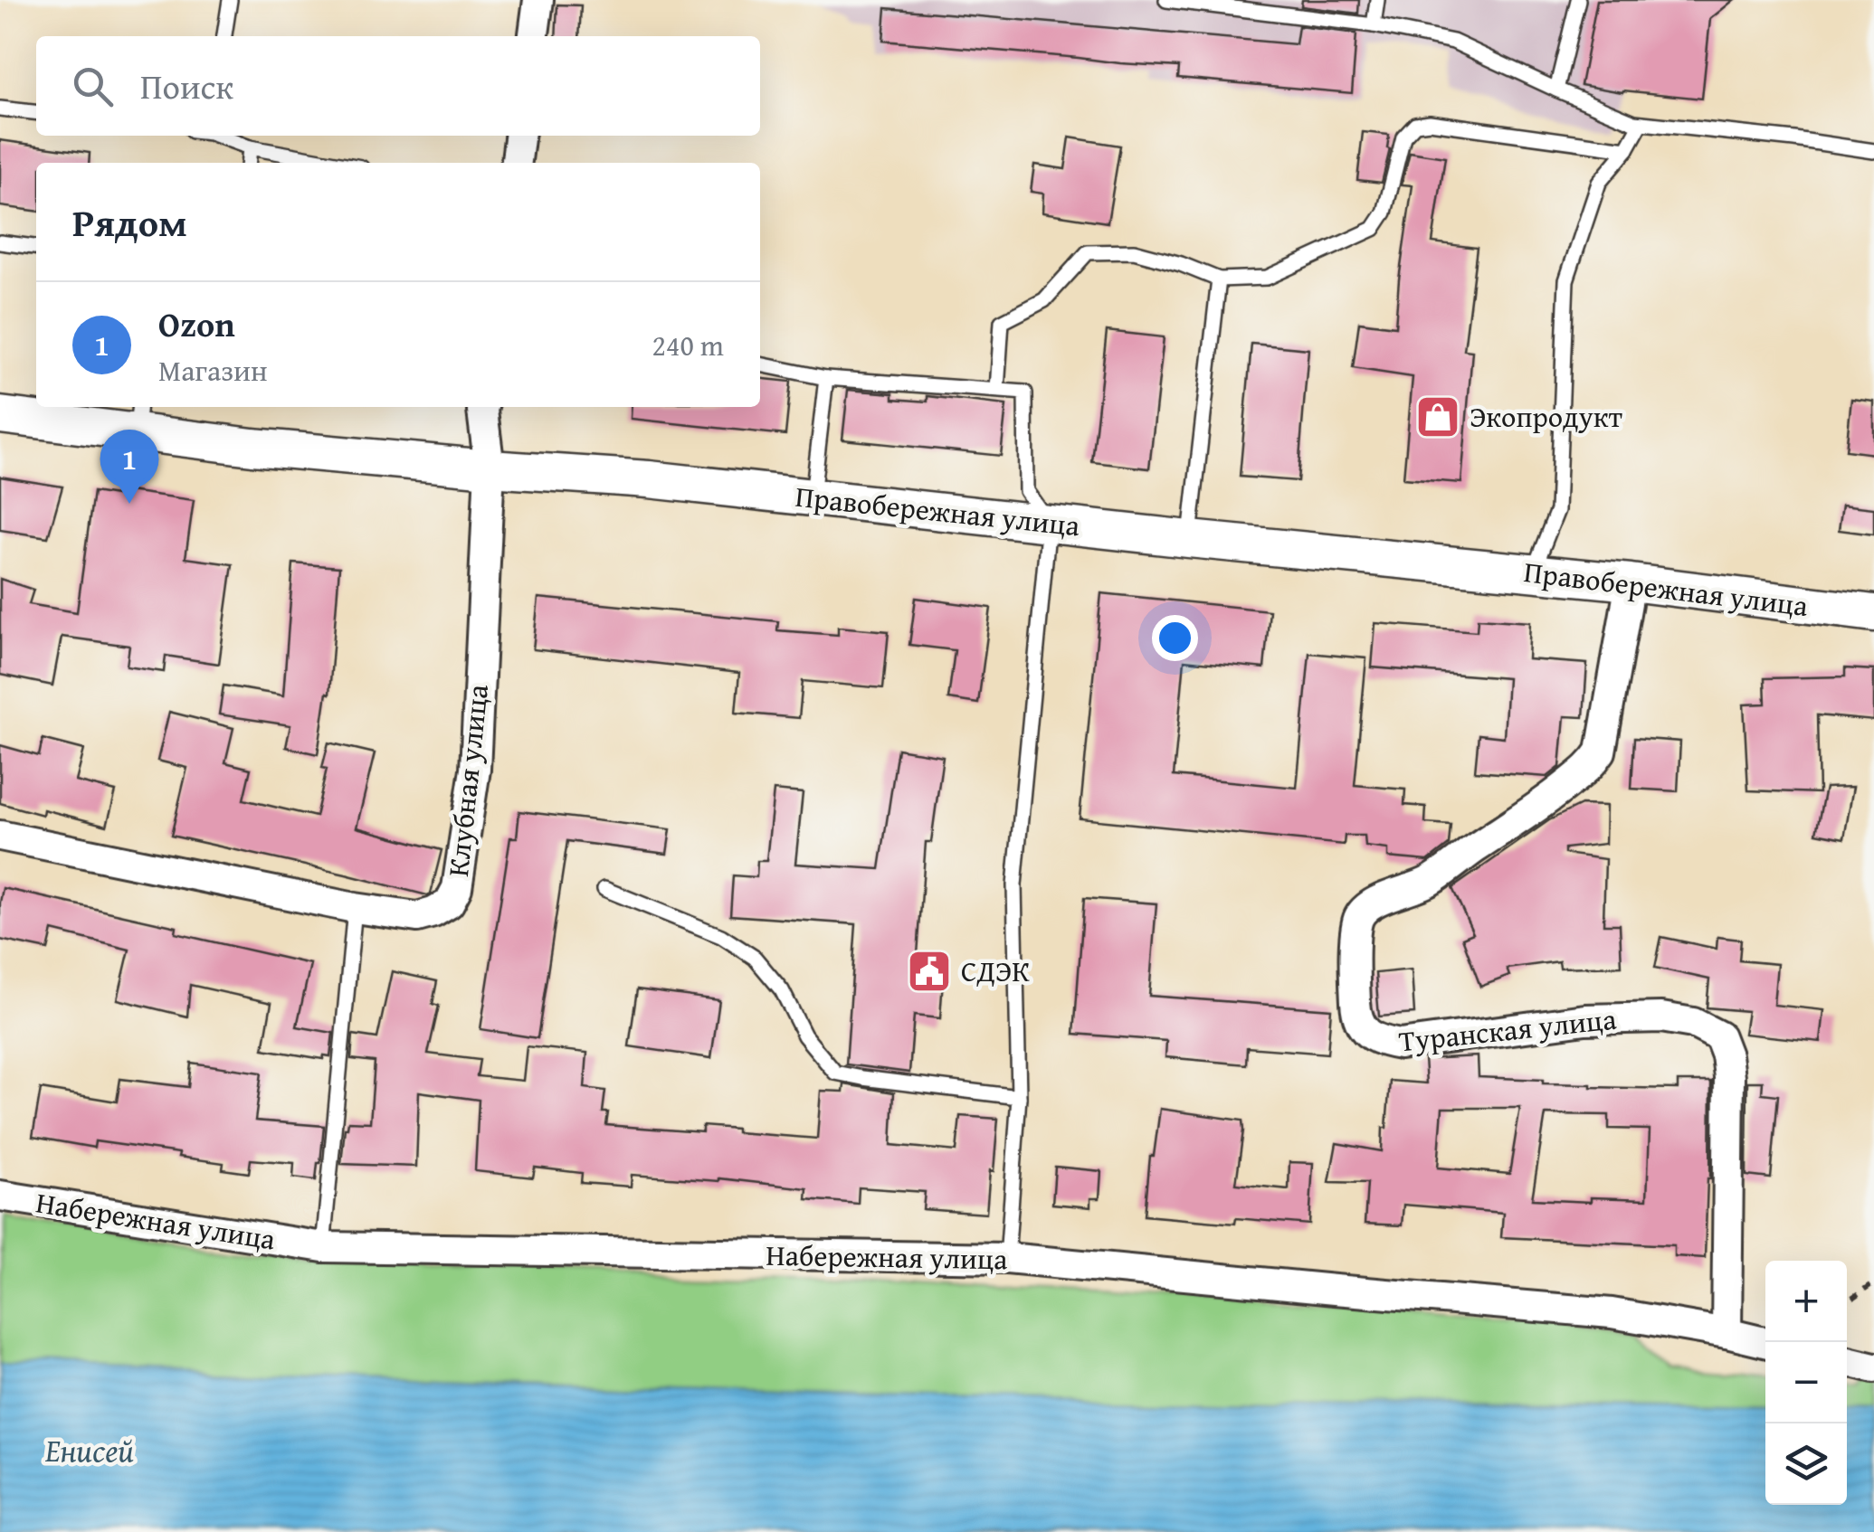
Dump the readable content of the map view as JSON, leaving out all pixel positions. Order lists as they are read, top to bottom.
{
  "streets": {
    "street": [
      "Правобережная улица",
      "Клубная улица",
      "Туранская улица",
      "Набережная улица"
    ]
  },
  "crossings": [
    ["Правобережная улица", "Клубная улица"],
    ["Правобережная улица", "Туранская улица"],
    ["Туранская улица", "Набережная улица"]
  ],
  "water": ["Енисей"],
  "places": {
    "shop": ["Экопродукт"],
    "public building": ["СДЭК"]
  },
  "page": {
    "search": "Поиск",
    "heading": "Рядом",
    "list": [
      {
        "mark": "1",
        "name": "Ozon",
        "note": "Магазин",
        "value": "240 m"
      }
    ],
    "pins": "1",
    "map_buttons": ["+", "−"]
  }
}
